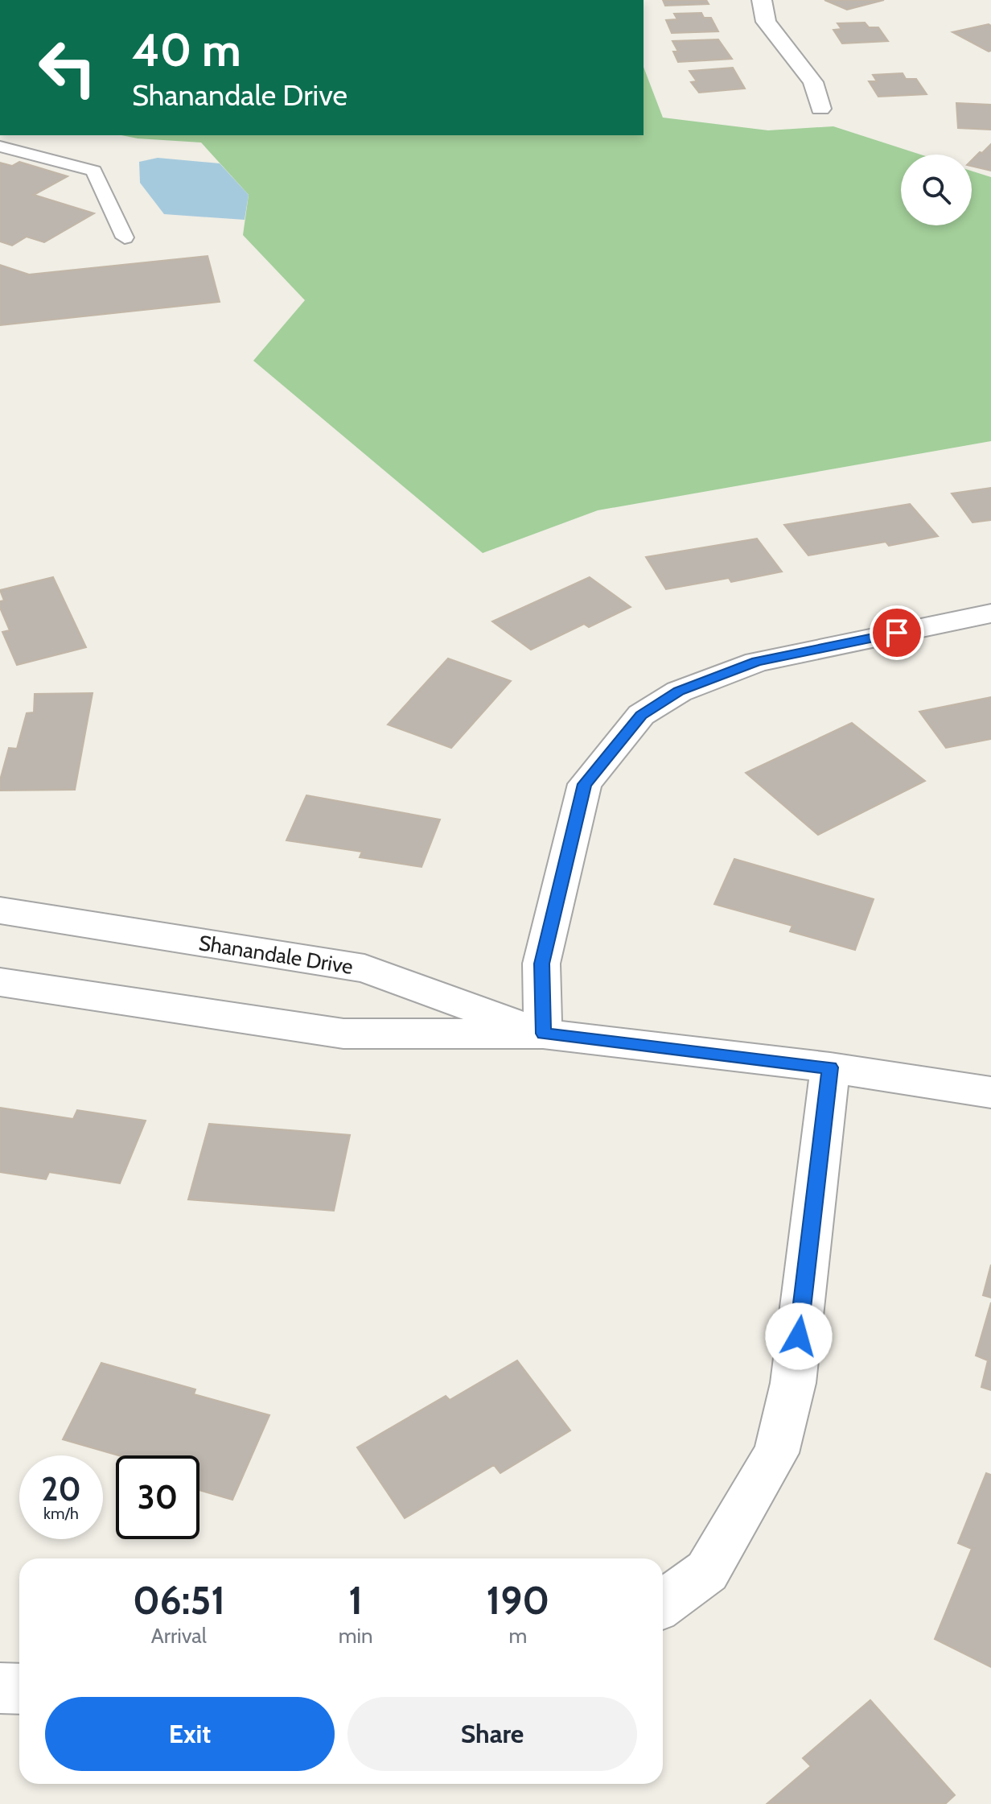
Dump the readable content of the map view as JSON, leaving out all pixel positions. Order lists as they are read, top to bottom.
{
  "streets": {
    "street": ["Shanandale Drive"]
  },
  "page": {
    "turn": ["40 m", "Shanandale Drive"],
    "speed": "20 km/h",
    "limit": "30",
    "eta": [
      "06:51",
      "Arrival",
      "1",
      "min",
      "190",
      "m"
    ],
    "buttons": ["Exit", "Share"]
  }
}
